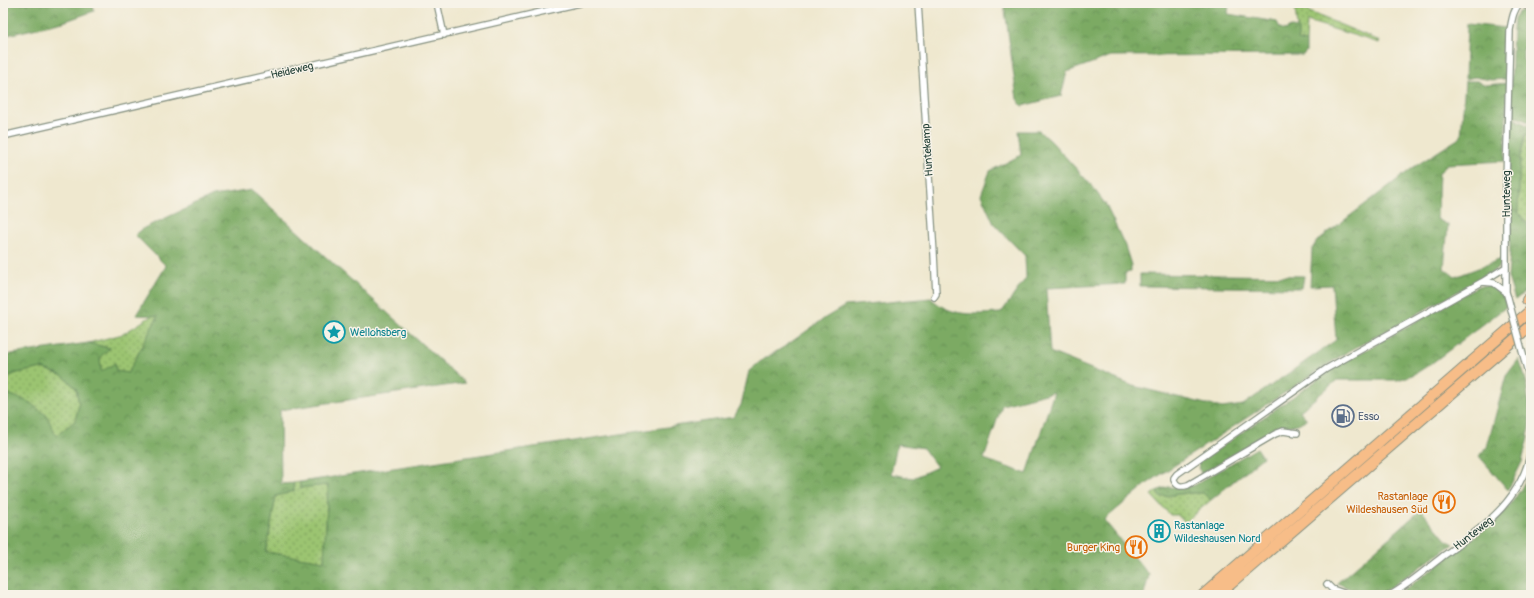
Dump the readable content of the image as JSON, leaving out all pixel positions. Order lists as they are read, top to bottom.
{
  "streets": {
    "street": ["Heideweg", "Huntekamp", "Hunteweg"]
  },
  "places": {
    "place": ["Wellohsberg"],
    "fuel station": ["Esso"],
    "restaurant": ["Rastanlage Wildeshausen Süd", "Burger King"],
    "building": ["Rastanlage Wildeshausen Nord"]
  }
}
